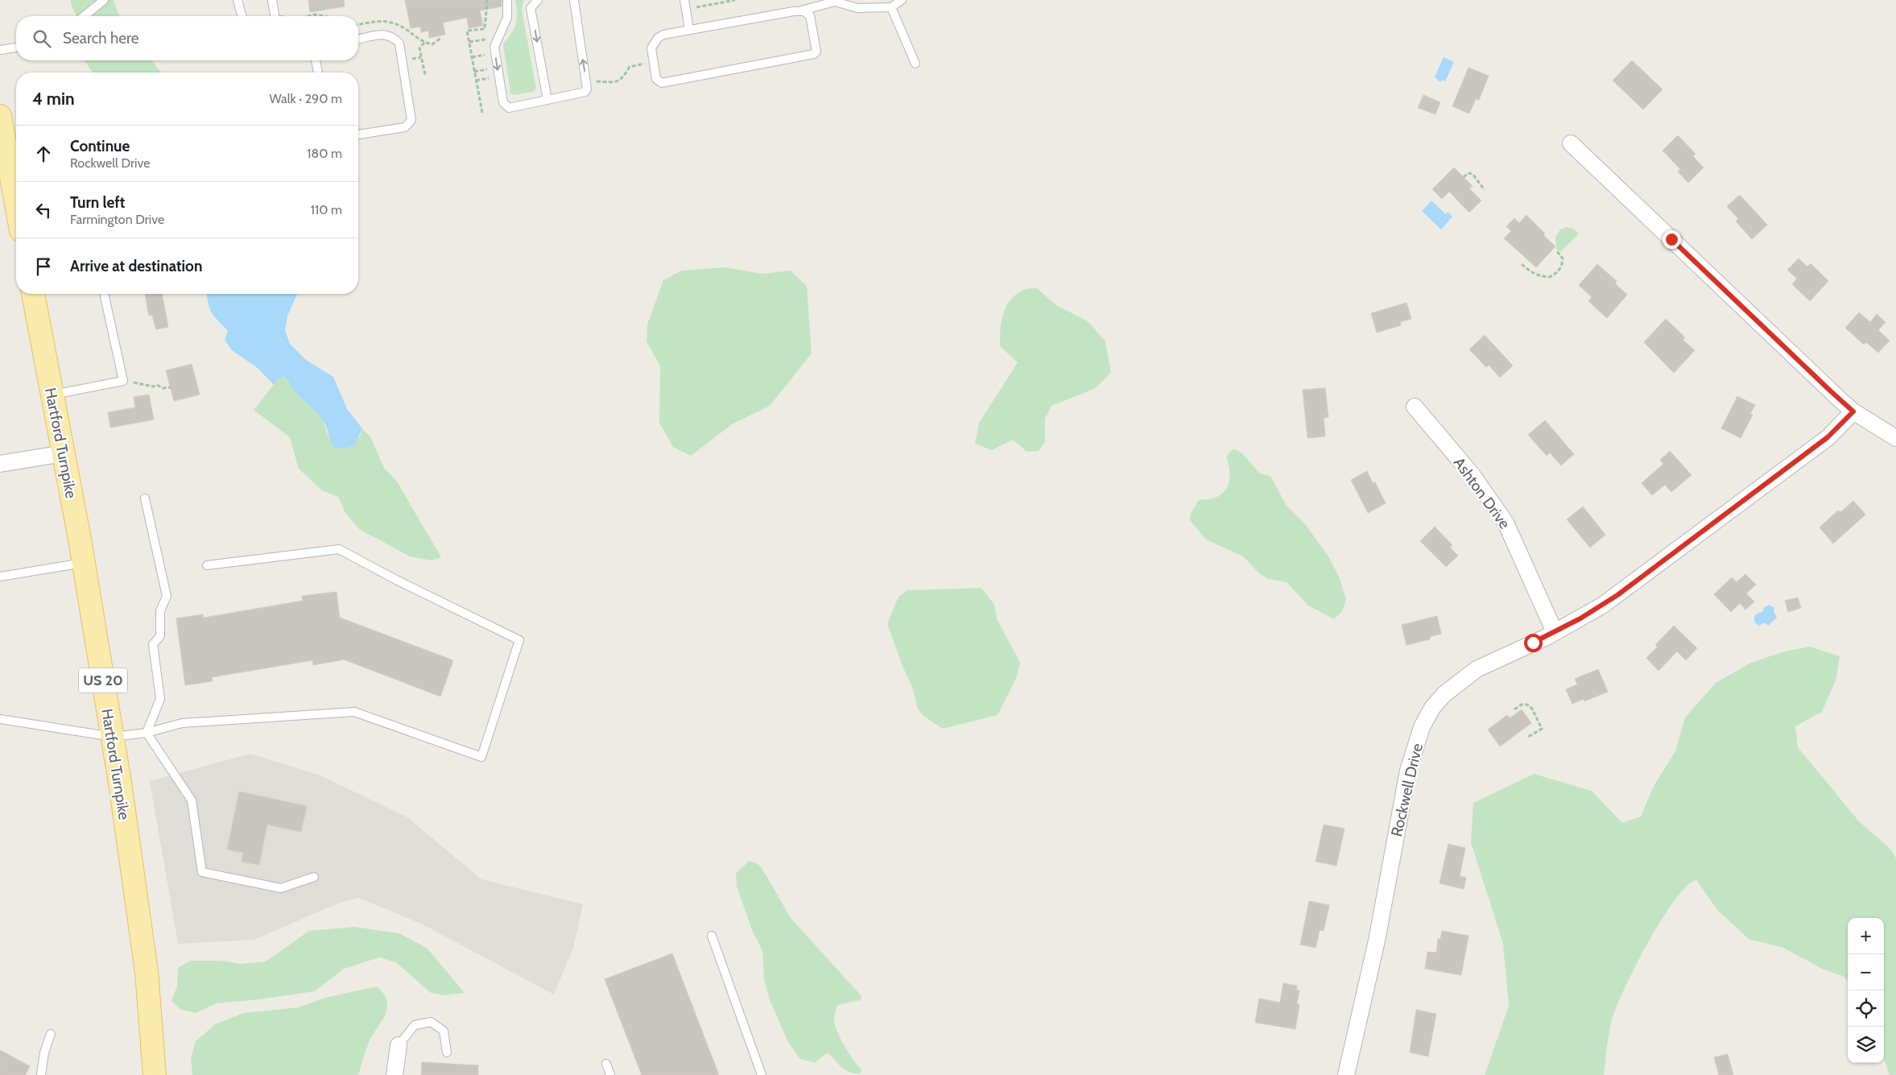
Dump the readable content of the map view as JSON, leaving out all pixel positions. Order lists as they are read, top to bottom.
{
  "streets": {
    "main road": ["Hartford Turnpike", "US 20"],
    "street": ["Ashton Drive", "Rockwell Drive"]
  },
  "crossings": [
    ["Ashton Drive", "Rockwell Drive"]
  ],
  "page": {
    "search": "Search here",
    "heading": ["4 min", "Walk · 290 m"],
    "list": [
      ["Continue", "Rockwell Drive", "180 m"],
      ["Turn left", "Farmington Drive", "110 m"],
      "Arrive at destination"
    ],
    "map_buttons": ["+", "−"]
  }
}
